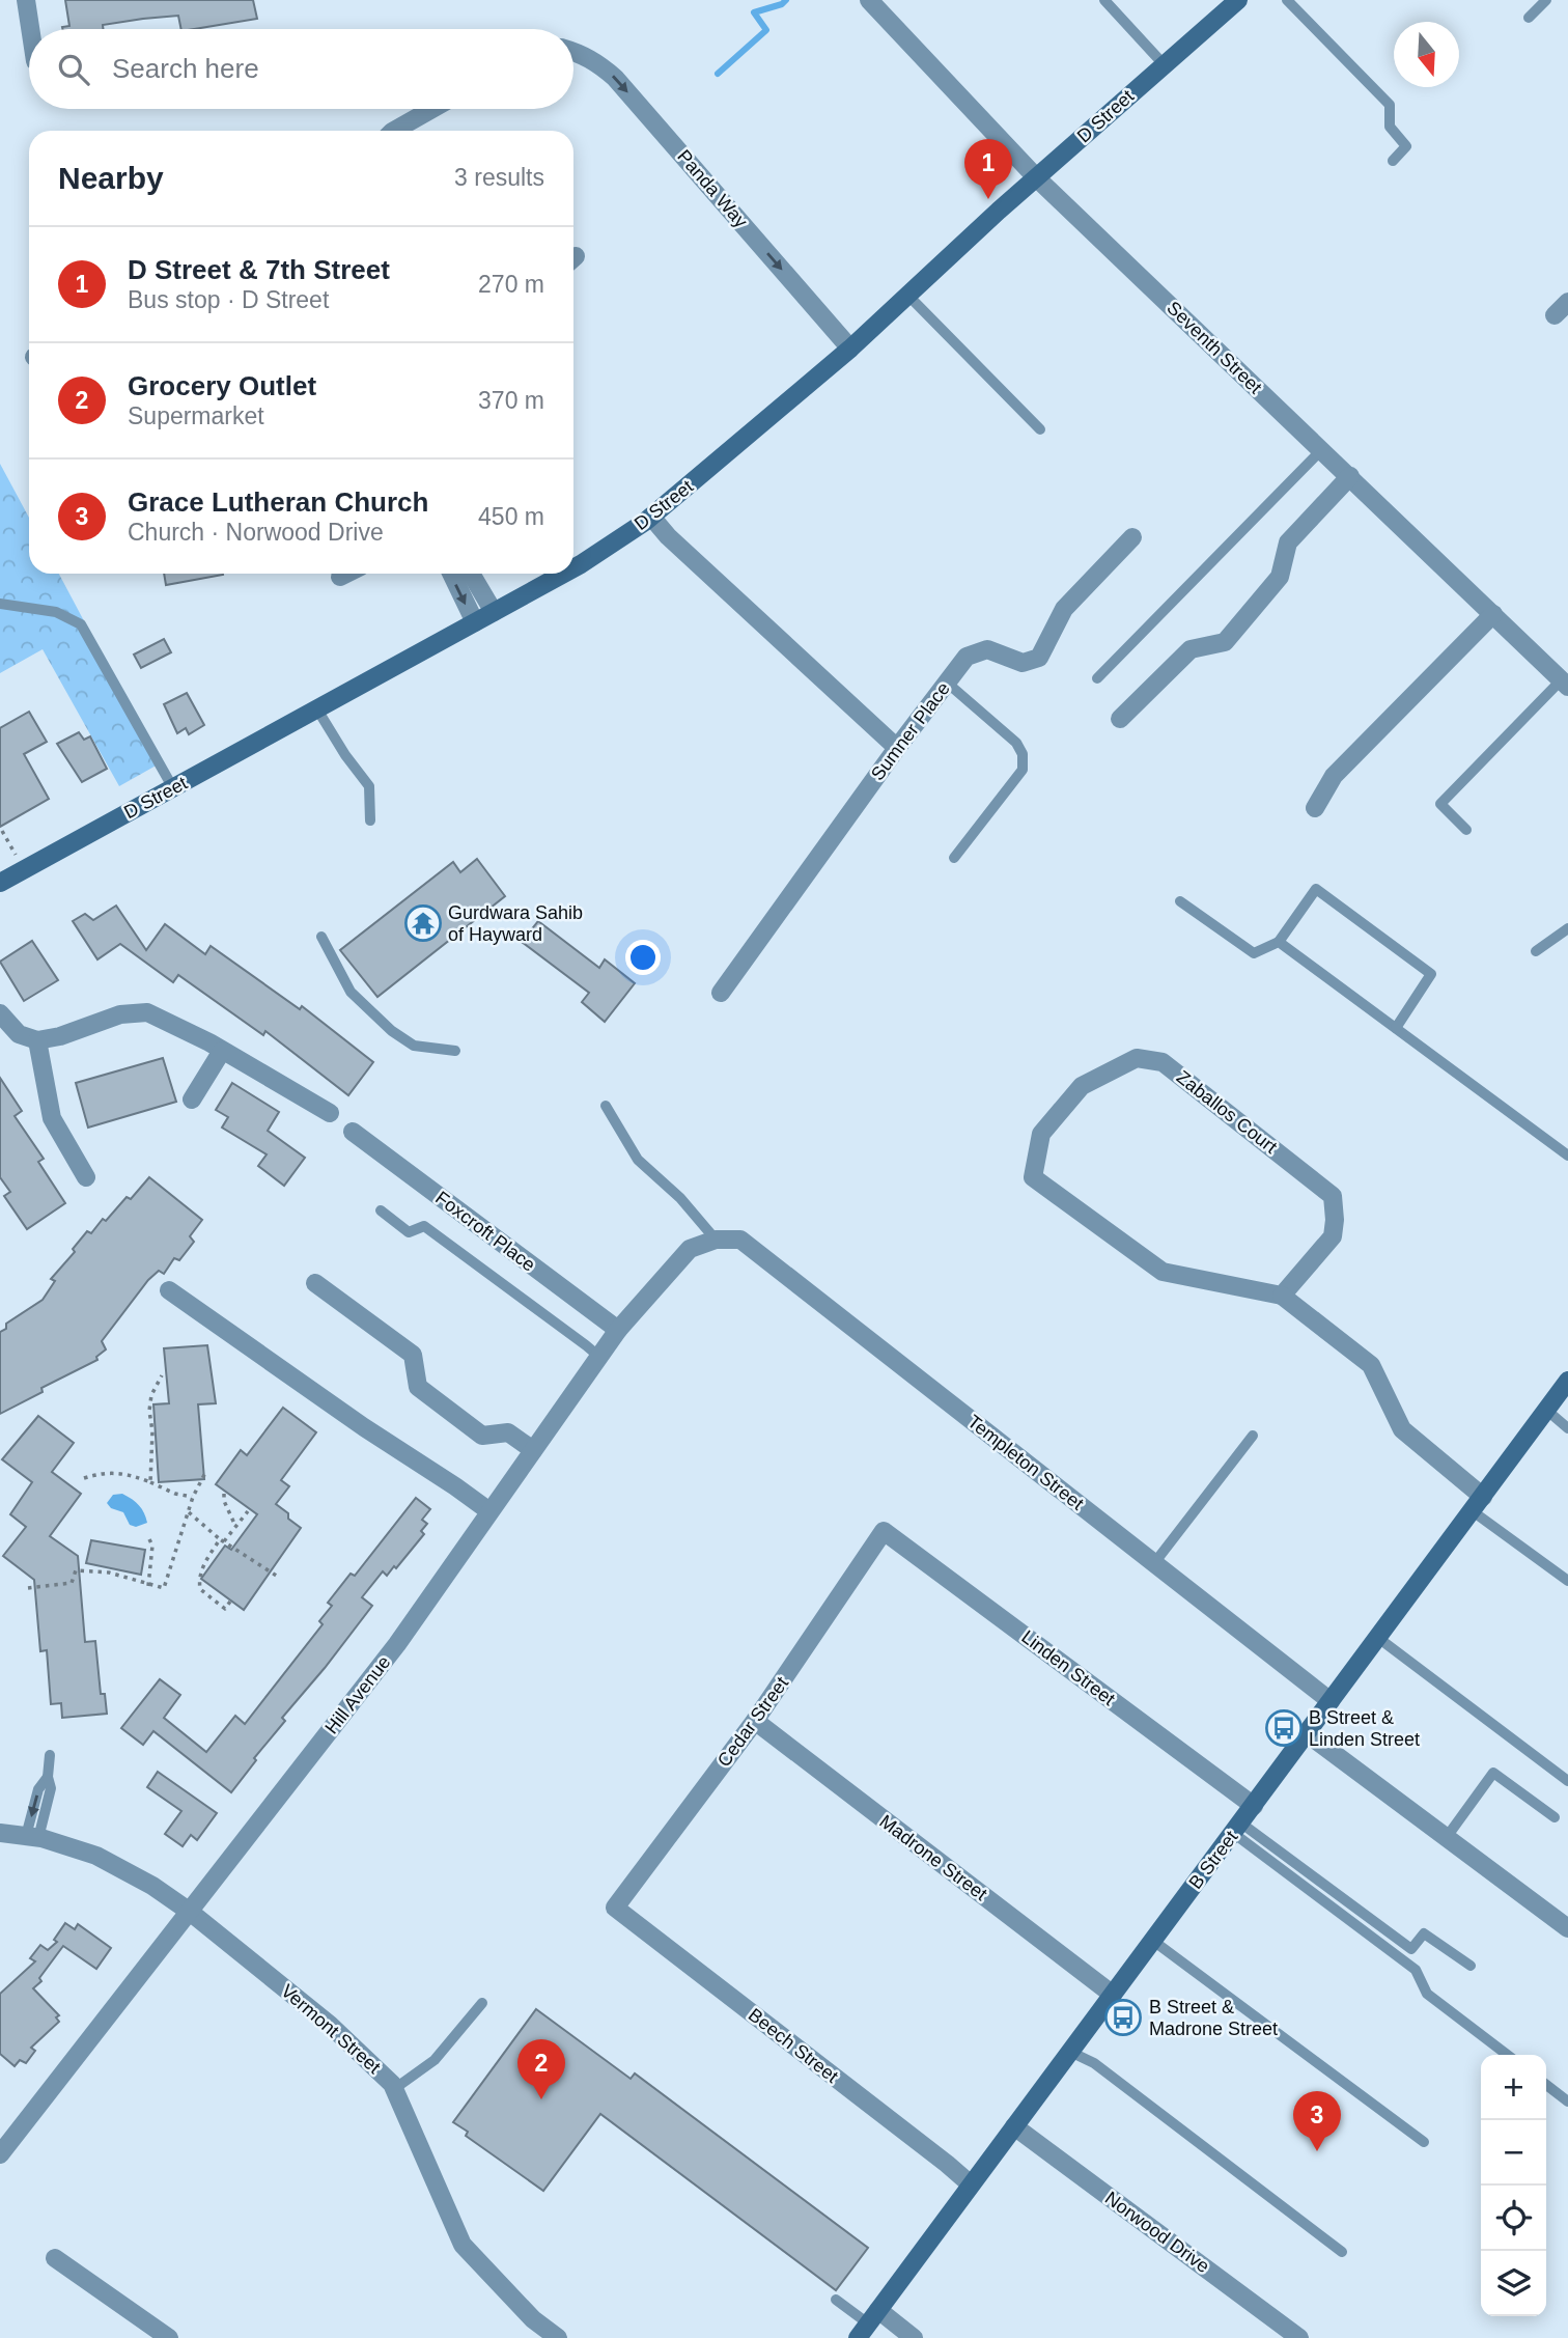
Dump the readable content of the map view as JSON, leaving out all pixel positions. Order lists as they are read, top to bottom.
{
  "streets": {
    "main road": ["D Street", "B Street"],
    "street": [
      "Panda Way",
      "Seventh Street",
      "Sumner Place",
      "Zaballos Court",
      "Foxcroft Place",
      "Templeton Street",
      "Linden Street",
      "Hill Avenue",
      "Cedar Street",
      "Madrone Street",
      "Vermont Street",
      "Beech Street",
      "Norwood Drive"
    ]
  },
  "crossings": [
    ["D Street", "Panda Way"],
    ["D Street", "Seventh Street"],
    ["Zaballos Court", "B Street"],
    ["Foxcroft Place", "Hill Avenue"],
    ["Templeton Street", "Hill Avenue"],
    ["Templeton Street", "B Street"],
    ["Linden Street", "Cedar Street"],
    ["Linden Street", "B Street"],
    ["Hill Avenue", "Vermont Street"],
    ["Cedar Street", "Madrone Street"],
    ["Cedar Street", "Beech Street"],
    ["Madrone Street", "B Street"],
    ["B Street", "Beech Street"],
    ["B Street", "Norwood Drive"]
  ],
  "one_way": ["Panda Way"],
  "places": {
    "temple": ["Gurdwara Sahib of Hayward"],
    "bus stop": ["B Street & Linden Street", "B Street & Madrone Street"]
  },
  "north": "bottom",
  "page": {
    "search": "Search here",
    "heading": ["Nearby", "3 results"],
    "pins": ["1", "2", "3"],
    "list": [
      {
        "mark": "1",
        "name": "D Street & 7th Street",
        "note": "Bus stop · D Street",
        "value": "270 m"
      },
      {
        "mark": "2",
        "name": "Grocery Outlet",
        "note": "Supermarket",
        "value": "370 m"
      },
      {
        "mark": "3",
        "name": "Grace Lutheran Church",
        "note": "Church · Norwood Drive",
        "value": "450 m"
      }
    ],
    "map_buttons": ["+", "−"]
  }
}
